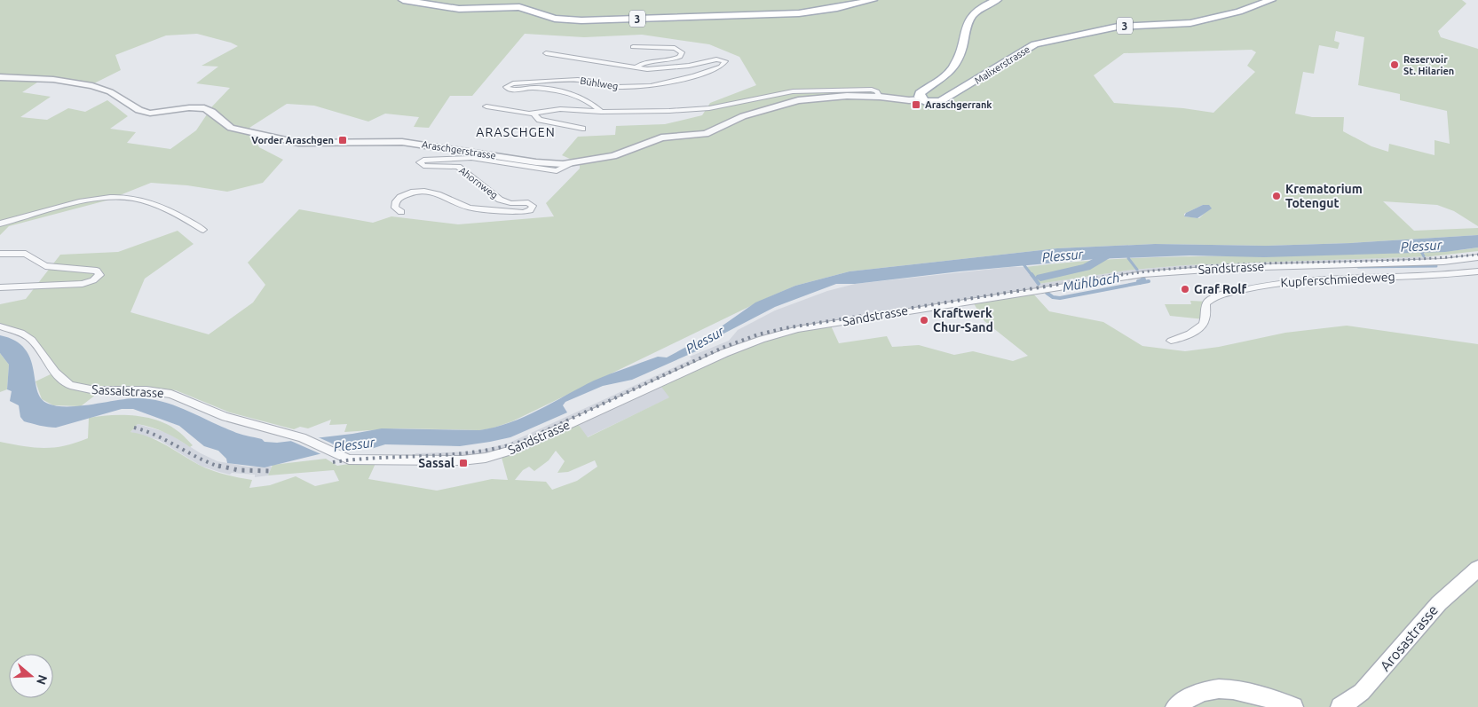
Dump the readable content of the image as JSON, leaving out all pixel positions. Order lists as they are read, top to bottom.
{
  "streets": {
    "main road": ["3", "Malixerstrasse", "Arosastrasse"],
    "street": [
      "Bühlweg",
      "Araschgerstrasse",
      "Ahornweg",
      "Sandstrasse",
      "Kupferschmiedeweg",
      "Sassalstrasse"
    ]
  },
  "crossings": [
    ["Malixerstrasse", "Araschgerstrasse"],
    ["Araschgerstrasse", "Ahornweg"],
    ["Sandstrasse", "Sassalstrasse"]
  ],
  "districts": ["ARASCHGEN"],
  "water": ["Plessur", "Mühlbach"],
  "places": {
    "other": [
      "Reservoir St. Hilarien",
      "Krematorium Totengut",
      "Graf Rolf",
      "Kraftwerk Chur-Sand"
    ],
    "transit": ["Araschgerrank", "Vorder Araschgen", "Sassal"]
  },
  "north": "right"
}
